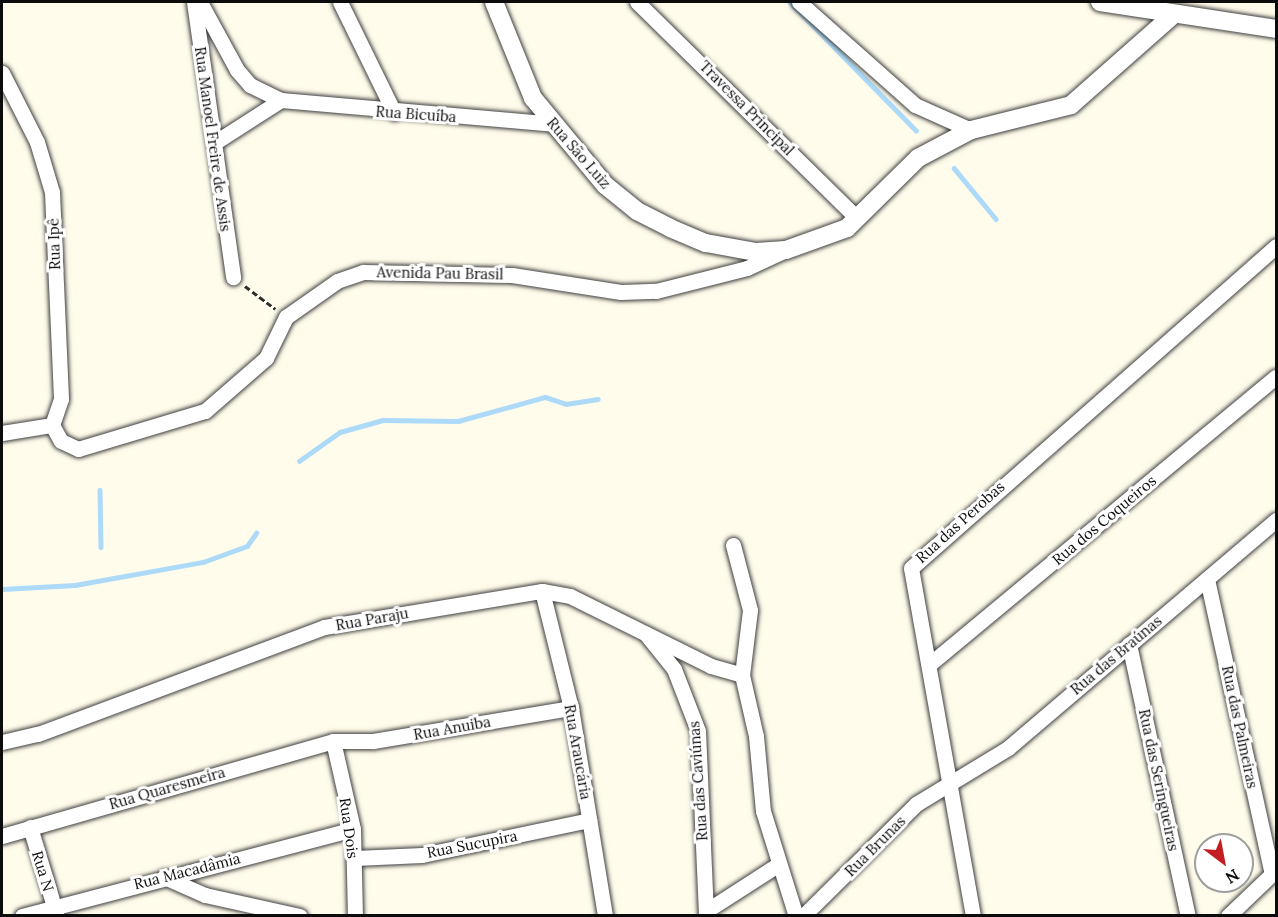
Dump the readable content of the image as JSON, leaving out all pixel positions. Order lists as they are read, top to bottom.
{
  "streets": {
    "street": [
      "Travessa Principal",
      "Rua Bicuíba",
      "Rua Manoel Freire de Assis",
      "Rua São Luiz",
      "Rua Ipê",
      "Avenida Pau Brasil",
      "Rua dos Coqueiros",
      "Rua das Perobas",
      "Rua Paraju",
      "Rua das Braúnas",
      "Rua das Palmeiras",
      "Rua Anuiba",
      "Rua Araucária",
      "Rua das Seringueiras",
      "Rua das Caviúnas",
      "Rua Quaresmeira",
      "Rua Dois",
      "Rua Sucupira",
      "Rua Brunas",
      "Rua N",
      "Rua Macadâmia"
    ]
  },
  "crossings": [
    ["Travessa Principal", "Rua São Luiz"],
    ["Rua Bicuíba", "Rua São Luiz"],
    ["Rua São Luiz", "Avenida Pau Brasil"],
    ["Rua Ipê", "Avenida Pau Brasil"],
    ["Rua dos Coqueiros", "Rua das Perobas"],
    ["Rua das Perobas", "Rua das Braúnas"],
    ["Rua das Perobas", "Rua Brunas"],
    ["Rua Paraju", "Rua Araucária"],
    ["Rua Paraju", "Rua das Caviúnas"],
    ["Rua das Braúnas", "Rua das Palmeiras"],
    ["Rua das Braúnas", "Rua das Seringueiras"],
    ["Rua das Braúnas", "Rua Brunas"],
    ["Rua Anuiba", "Rua Araucária"],
    ["Rua Anuiba", "Rua Quaresmeira"],
    ["Rua Anuiba", "Rua Dois"],
    ["Rua Araucária", "Rua Sucupira"],
    ["Rua Quaresmeira", "Rua Dois"],
    ["Rua Quaresmeira", "Rua N"],
    ["Rua Dois", "Rua Sucupira"],
    ["Rua Dois", "Rua Macadâmia"],
    ["Rua N", "Rua Macadâmia"]
  ],
  "north": "bottom right"
}
